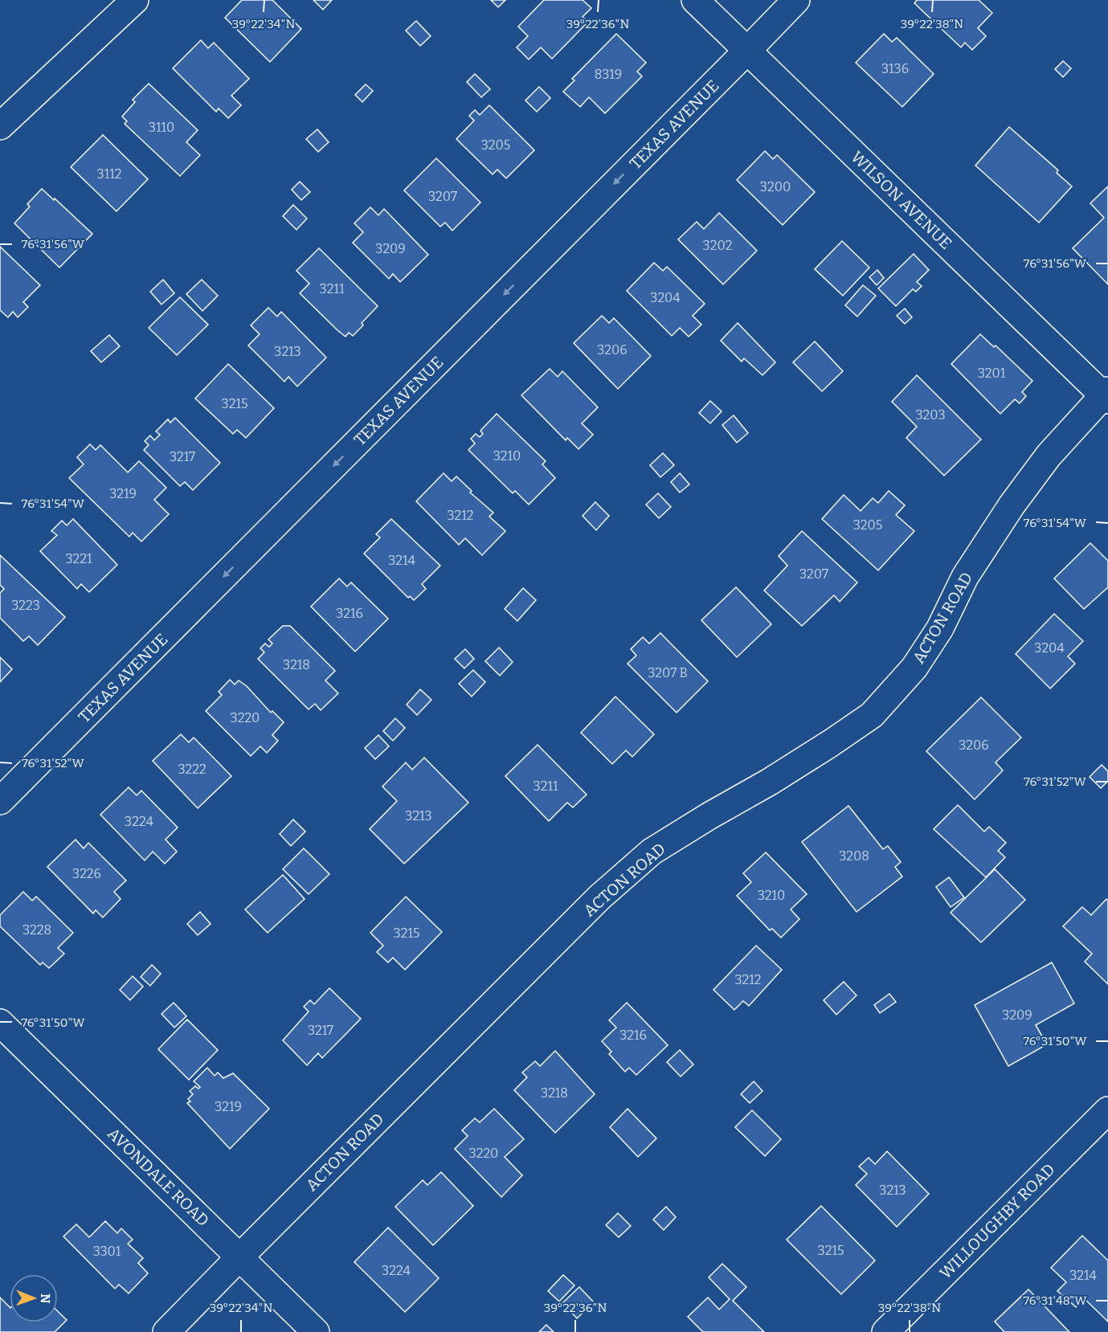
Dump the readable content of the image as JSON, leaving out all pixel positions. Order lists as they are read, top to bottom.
{
  "streets": {
    "street": [
      "TEXAS AVENUE",
      "WILSON AVENUE",
      "ACTON ROAD",
      "AVONDALE ROAD",
      "WILLOUGHBY ROAD"
    ]
  },
  "crossings": [
    ["TEXAS AVENUE", "WILSON AVENUE"],
    ["WILSON AVENUE", "ACTON ROAD"],
    ["ACTON ROAD", "AVONDALE ROAD"]
  ],
  "one_way": ["TEXAS AVENUE"],
  "house_numbers": [
    "3136",
    "8319",
    "3110",
    "3205",
    "3112",
    "3200",
    "3207",
    "3202",
    "3209",
    "3211",
    "3204",
    "3206",
    "3213",
    "3201",
    "3215",
    "3203",
    "3210",
    "3217",
    "3219",
    "3212",
    "3205",
    "3221",
    "3214",
    "3207",
    "3223",
    "3216",
    "3204",
    "3218",
    "3207 B",
    "3220",
    "3206",
    "3222",
    "3211",
    "3213",
    "3224",
    "3208",
    "3226",
    "3210",
    "3228",
    "3215",
    "3212",
    "3209",
    "3217",
    "3216",
    "3218",
    "3219",
    "3220",
    "3213",
    "3215",
    "3301",
    "3224",
    "3214"
  ],
  "north": "right",
  "coordinates": [
    "39°22'34\"N",
    "39°22'36\"N",
    "39°22'38\"N",
    "76°31'56\"W",
    "76°31'54\"W",
    "76°31'52\"W",
    "76°31'50\"W",
    "76°31'48\"W"
  ]
}
